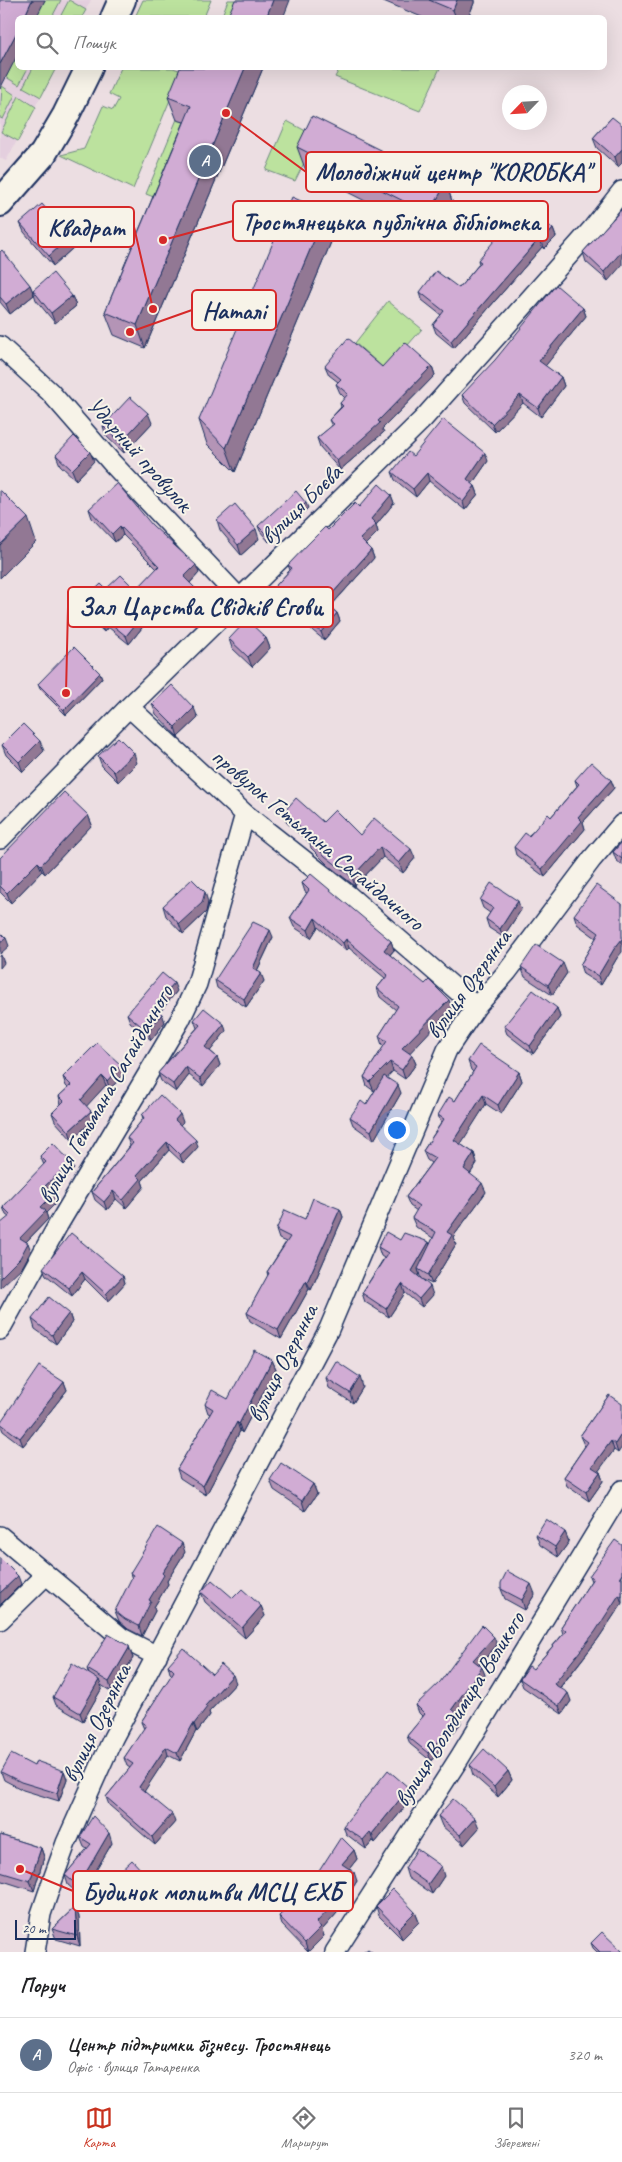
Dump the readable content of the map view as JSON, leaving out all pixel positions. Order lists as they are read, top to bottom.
{
  "streets": {
    "street": [
      "Ударний провулок",
      "вулиця Боєва",
      "провулок Гетьмана Сагайдачного",
      "вулиця Озерянка",
      "вулиця Гетьмана Сагайдачного",
      "вулиця Володимира Великого"
    ]
  },
  "crossings": [
    ["Ударний провулок", "вулиця Боєва"],
    ["вулиця Боєва", "провулок Гетьмана Сагайдачного"],
    ["провулок Гетьмана Сагайдачного", "вулиця Озерянка"],
    ["провулок Гетьмана Сагайдачного", "вулиця Гетьмана Сагайдачного"]
  ],
  "places": [
    "Молодіжний центр \"КОRОБКА\"",
    "Тростянецька публічна бібліотека",
    "Квадрат",
    "Наталі",
    "Зал Царства Свідків Єгови",
    "Будинок молитви МСЦ ЕХБ"
  ],
  "scale_bar": "20 m",
  "north": "bottom left",
  "page": {
    "search": "Пошук",
    "pins": "A",
    "scale": "20 m",
    "heading": "Поруч",
    "list": [
      {
        "mark": "A",
        "name": "Центр підтримки бізнесу. Тростянець",
        "note": "Офіс · вулиця Татаренка",
        "value": "320 m"
      }
    ],
    "nav": ["Карта", "Маршрут", "Збережені"]
  }
}
